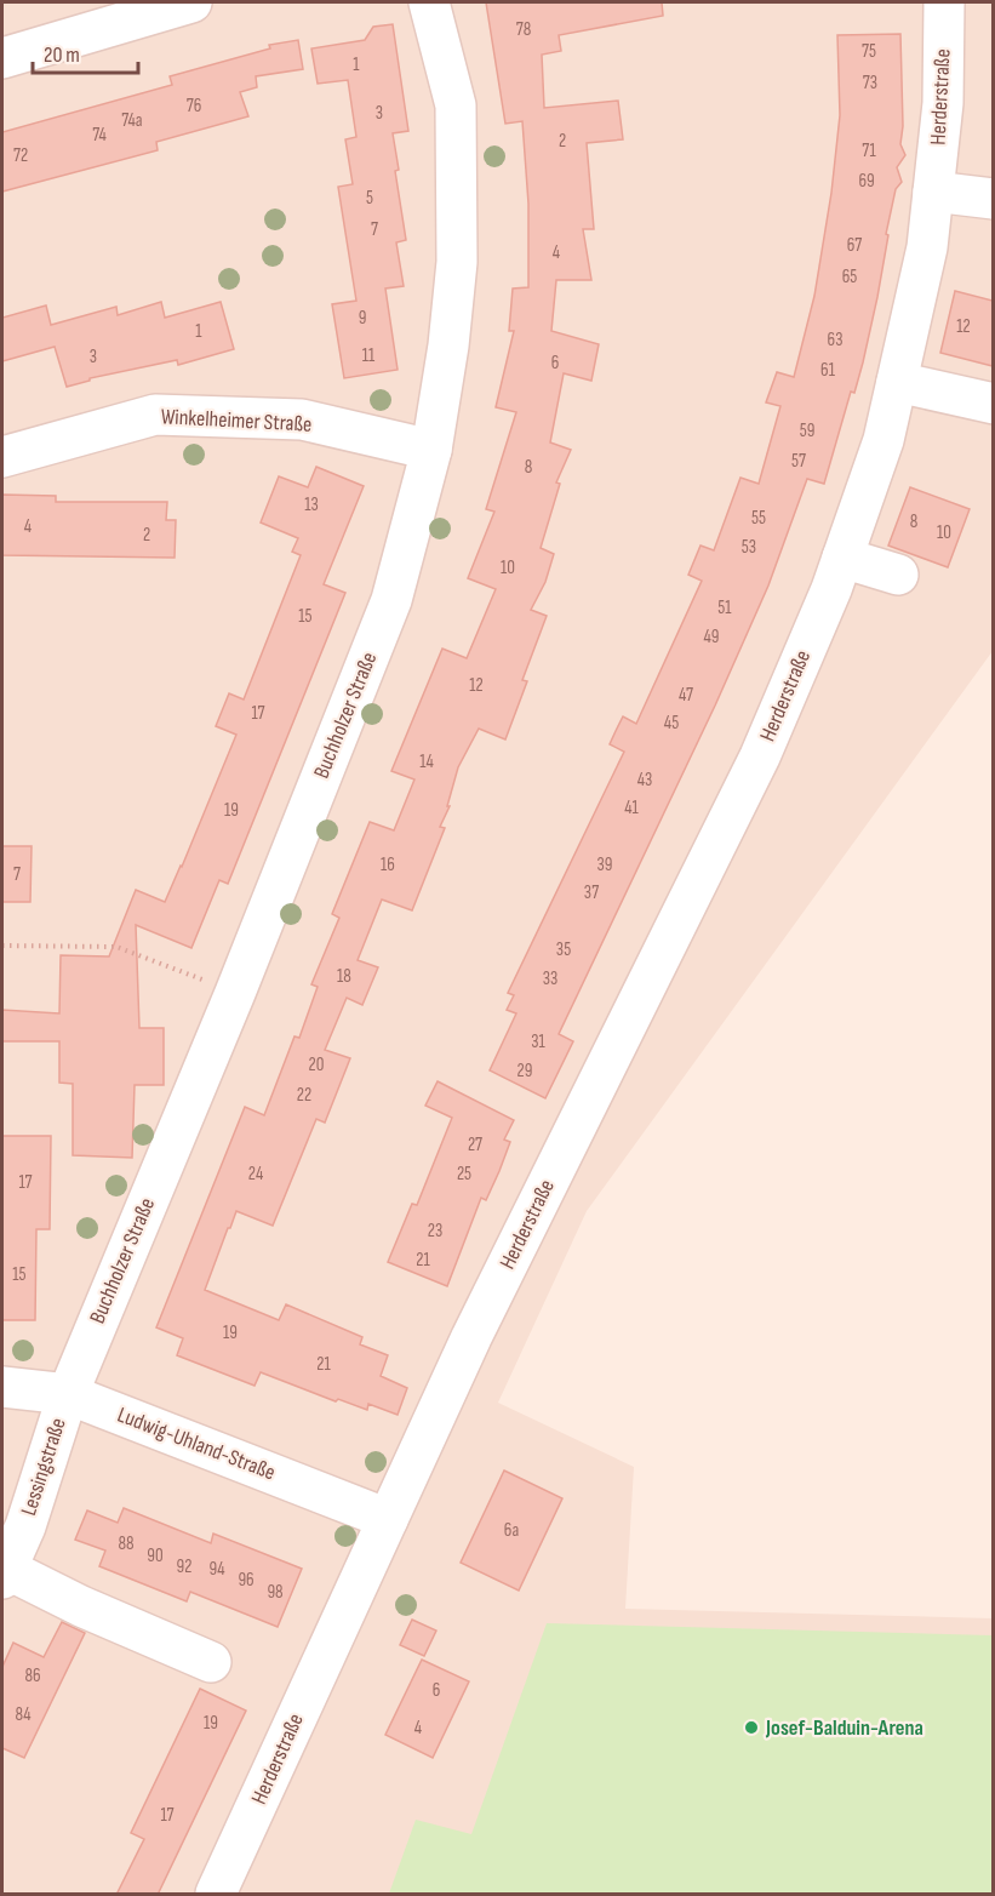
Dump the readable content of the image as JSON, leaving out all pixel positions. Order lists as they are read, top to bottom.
{
  "streets": {
    "street": [
      "Herderstraße",
      "Winkelheimer Straße",
      "Buchholzer Straße",
      "Ludwig-Uhland-Straße",
      "Lessingstraße"
    ]
  },
  "crossings": [
    ["Herderstraße", "Ludwig-Uhland-Straße"],
    ["Winkelheimer Straße", "Buchholzer Straße"],
    ["Buchholzer Straße", "Ludwig-Uhland-Straße"],
    ["Buchholzer Straße", "Lessingstraße"],
    ["Ludwig-Uhland-Straße", "Lessingstraße"]
  ],
  "places": ["Josef-Balduin-Arena"],
  "house_numbers": [
    "78",
    "75",
    "1",
    "73",
    "76",
    "3",
    "74a",
    "74",
    "2",
    "71",
    "72",
    "69",
    "5",
    "7",
    "67",
    "4",
    "65",
    "9",
    "12",
    "1",
    "63",
    "11",
    "3",
    "6",
    "61",
    "59",
    "57",
    "8",
    "13",
    "55",
    "8",
    "4",
    "10",
    "2",
    "53",
    "10",
    "51",
    "15",
    "49",
    "12",
    "47",
    "17",
    "45",
    "14",
    "43",
    "41",
    "19",
    "16",
    "39",
    "7",
    "37",
    "35",
    "18",
    "33",
    "31",
    "20",
    "29",
    "22",
    "27",
    "24",
    "25",
    "17",
    "23",
    "21",
    "15",
    "19",
    "21",
    "6a",
    "88",
    "90",
    "92",
    "94",
    "96",
    "98",
    "86",
    "6",
    "84",
    "19",
    "4",
    "17"
  ],
  "scale_bar": "20 m"
}
